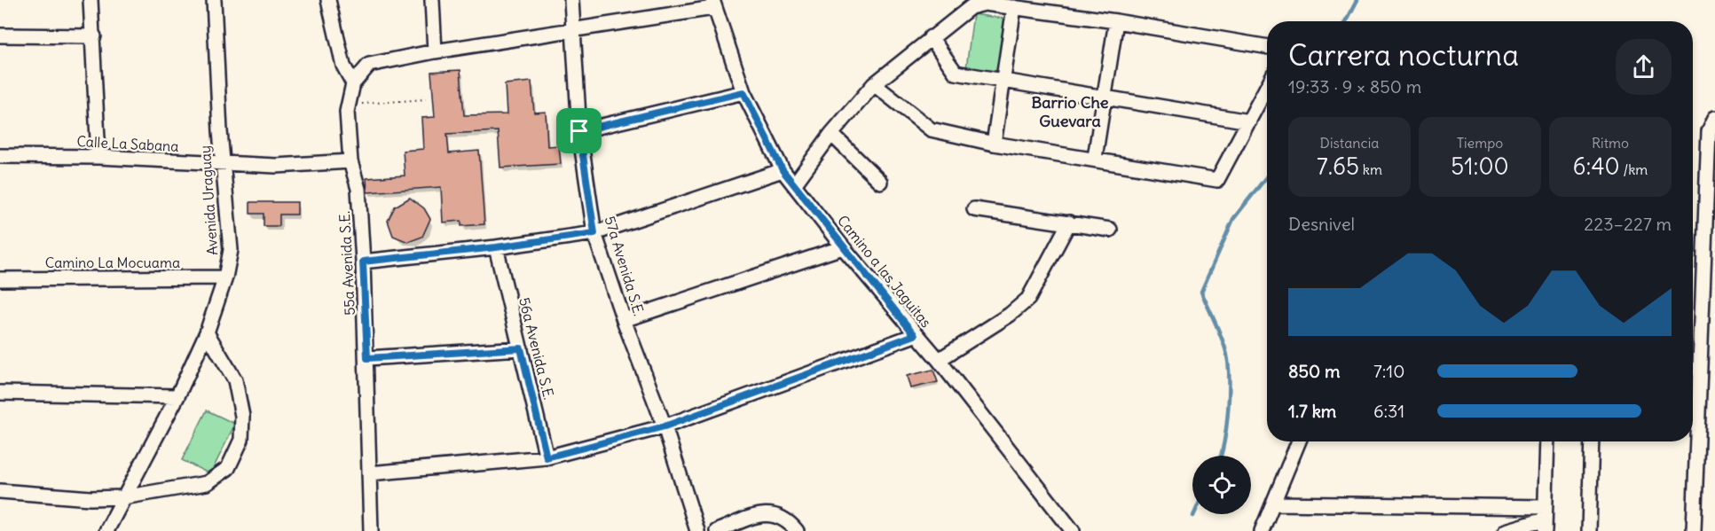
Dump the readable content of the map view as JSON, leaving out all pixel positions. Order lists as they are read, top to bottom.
{
  "streets": {
    "street": [
      "Calle La Sabana",
      "Avenida Uraguay",
      "Camino La Mocuama",
      "55a Avenida S.E.",
      "57a Avenida S.E.",
      "Camino a las Jaguitas",
      "56a Avenida S.E."
    ]
  },
  "crossings": [
    ["Calle La Sabana", "Avenida Uraguay"],
    ["Calle La Sabana", "55a Avenida S.E."],
    ["Avenida Uraguay", "Camino La Mocuama"]
  ],
  "districts": ["Barrio Che Guevara"],
  "page": {
    "heading": ["Carrera nocturna", "19:33 · 9 × 850 m"],
    "stats": [
      ["Distancia", "7.65 km"],
      ["Tiempo", "51:00"],
      ["Ritmo", "6:40 /km"]
    ],
    "chart": ["Desnivel", "223–227 m"],
    "list": [
      {
        "name": "850 m",
        "note": "7:10"
      },
      {
        "name": "1.7 km",
        "note": "6:31"
      }
    ]
  }
}
